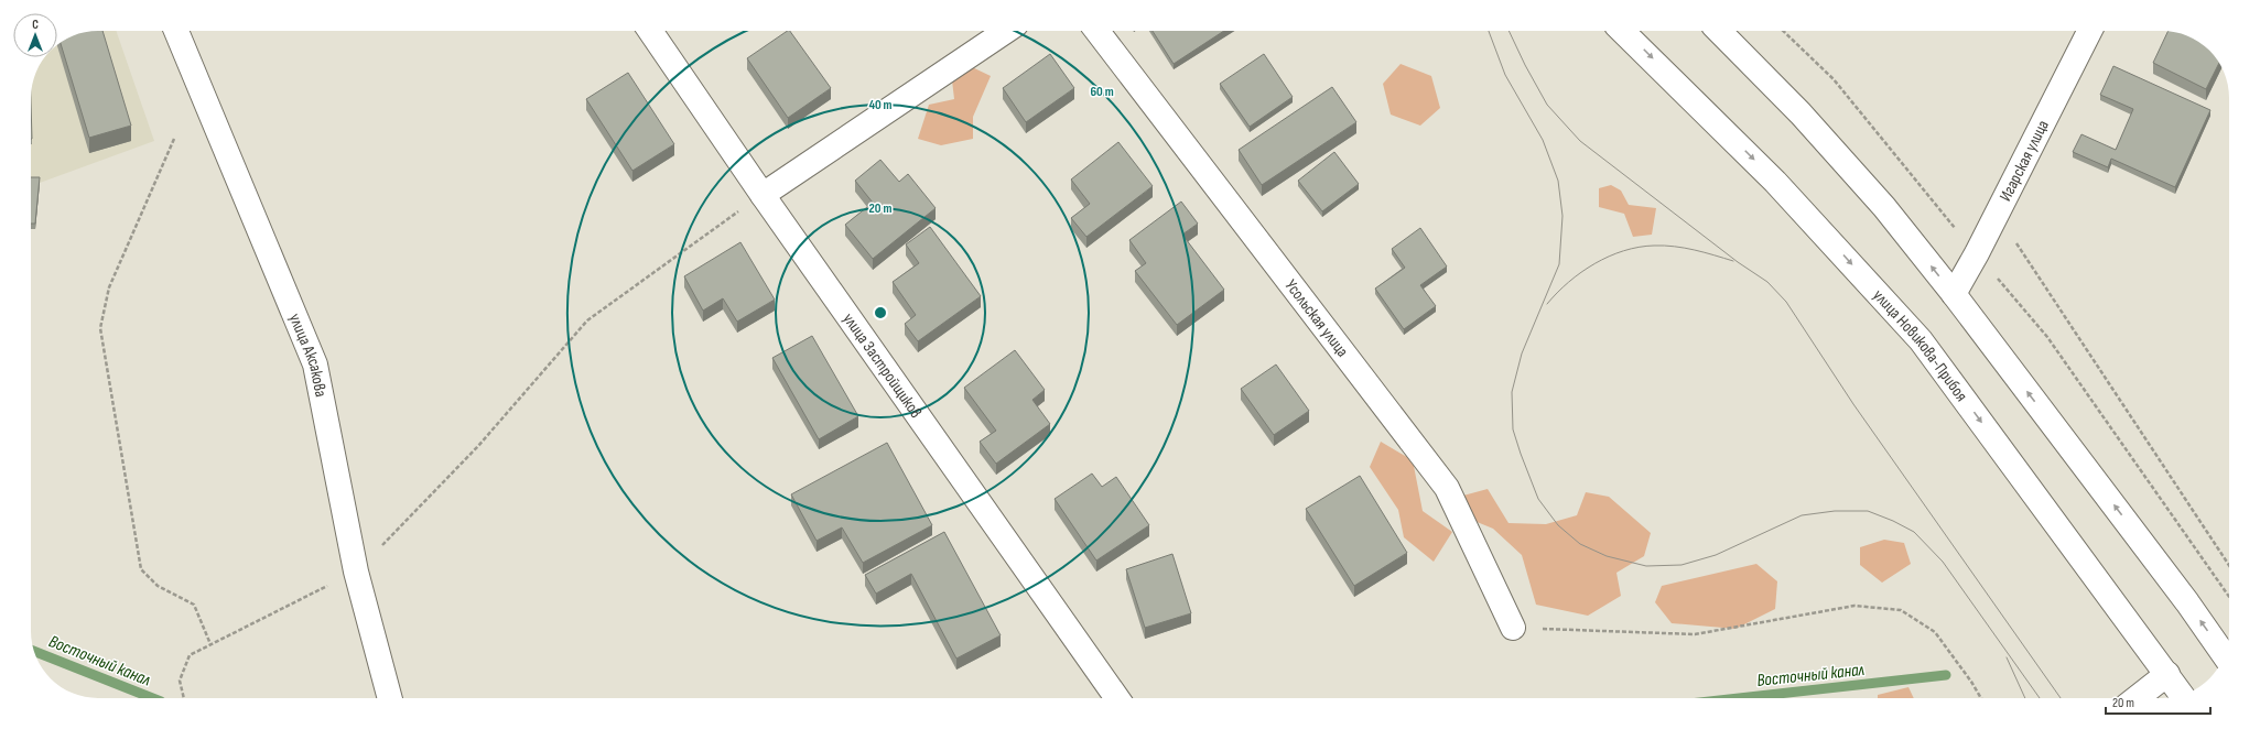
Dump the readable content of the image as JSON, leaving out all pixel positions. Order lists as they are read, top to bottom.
{
  "streets": {
    "street": [
      "Игарская улица",
      "Усольская улица",
      "улица Новикова-Прибоя",
      "улица Аксакова",
      "улица Застройщиков"
    ]
  },
  "water": ["Восточный канал"],
  "scale_bar": "20 m",
  "north": "top",
  "rings": ["60 m", "40 m", "20 m"]
}
